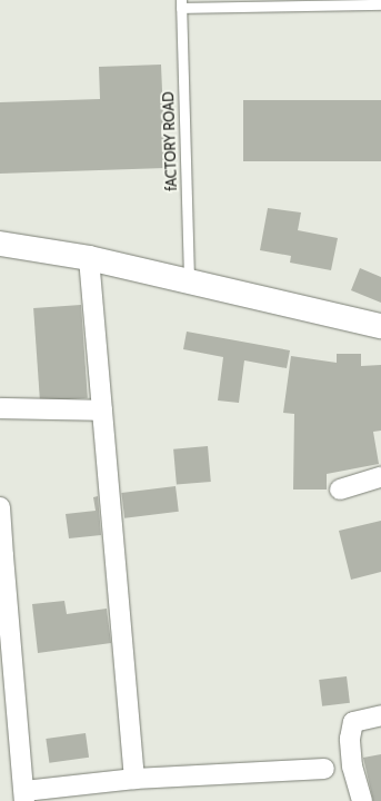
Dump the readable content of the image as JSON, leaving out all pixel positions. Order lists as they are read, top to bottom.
{
  "streets": {
    "lane": ["fACTORY ROAD"]
  }
}
